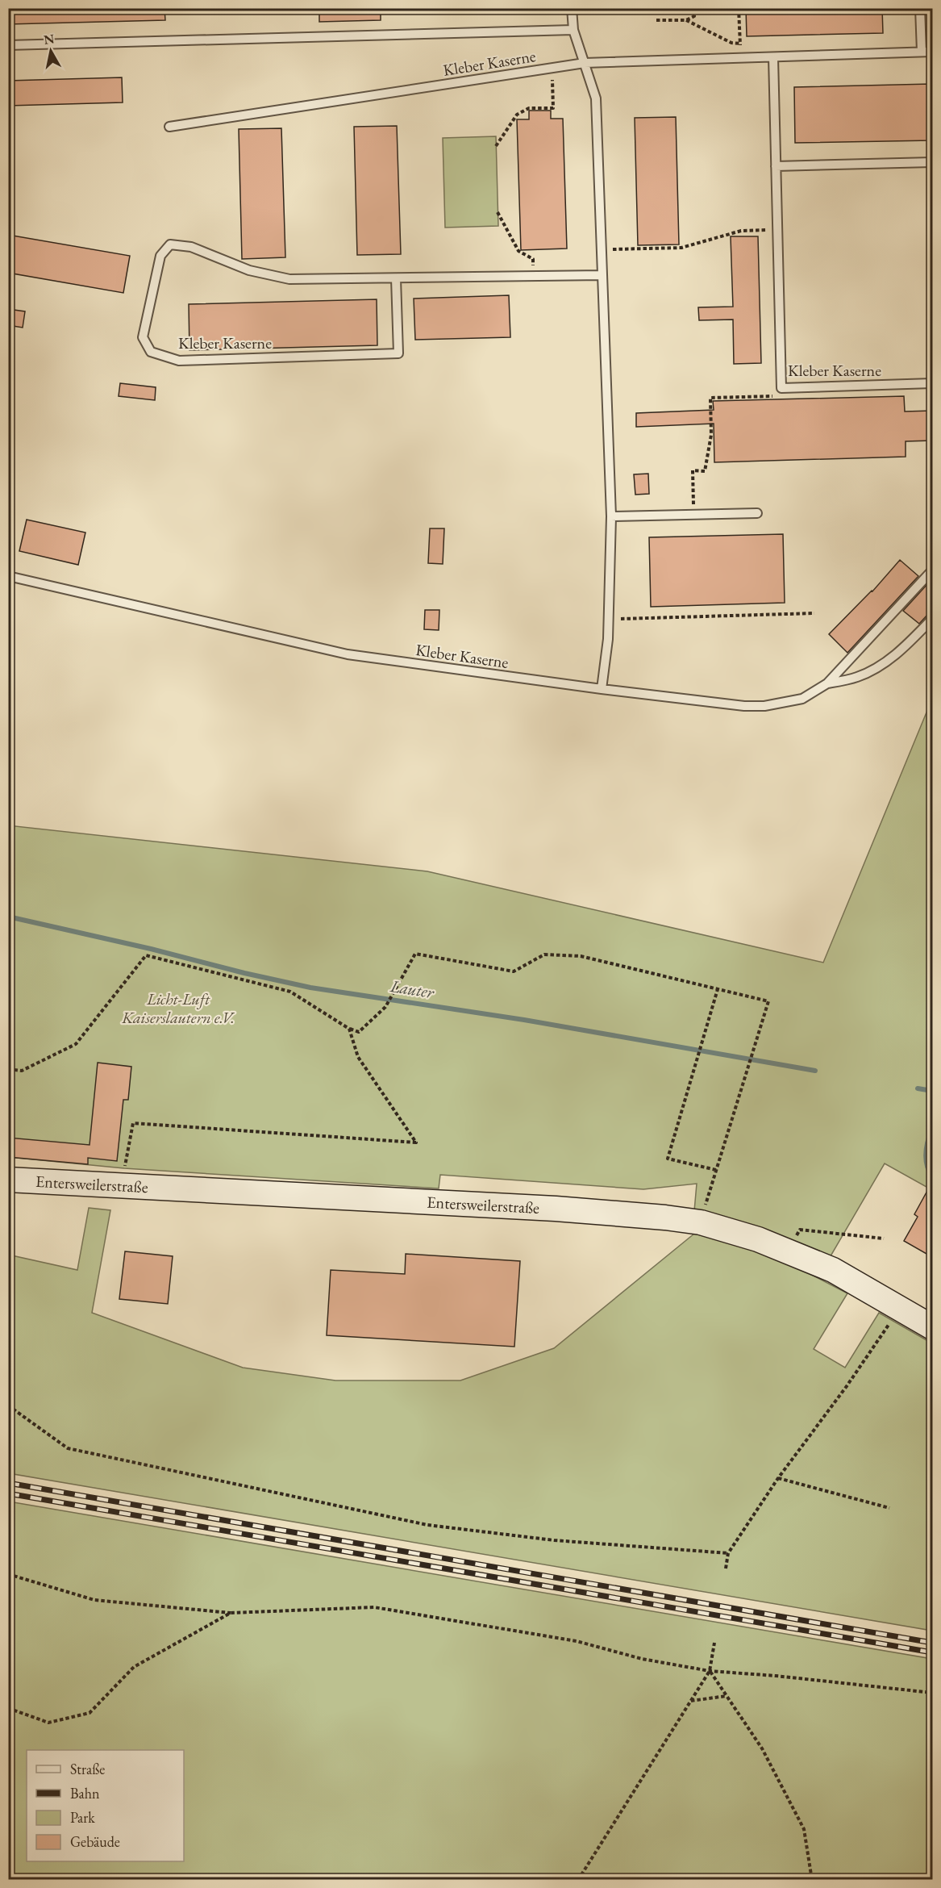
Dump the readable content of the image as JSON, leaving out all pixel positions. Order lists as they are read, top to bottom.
{
  "streets": {
    "main road": ["Entersweilerstraße"],
    "lane": ["Kleber Kaserne"]
  },
  "water": ["Lauter"],
  "parks": ["Licht-Luft Kaiserslautern e.V."],
  "legend": [
    "Straße",
    "Bahn",
    "Park",
    "Gebäude"
  ],
  "north": "top"
}
